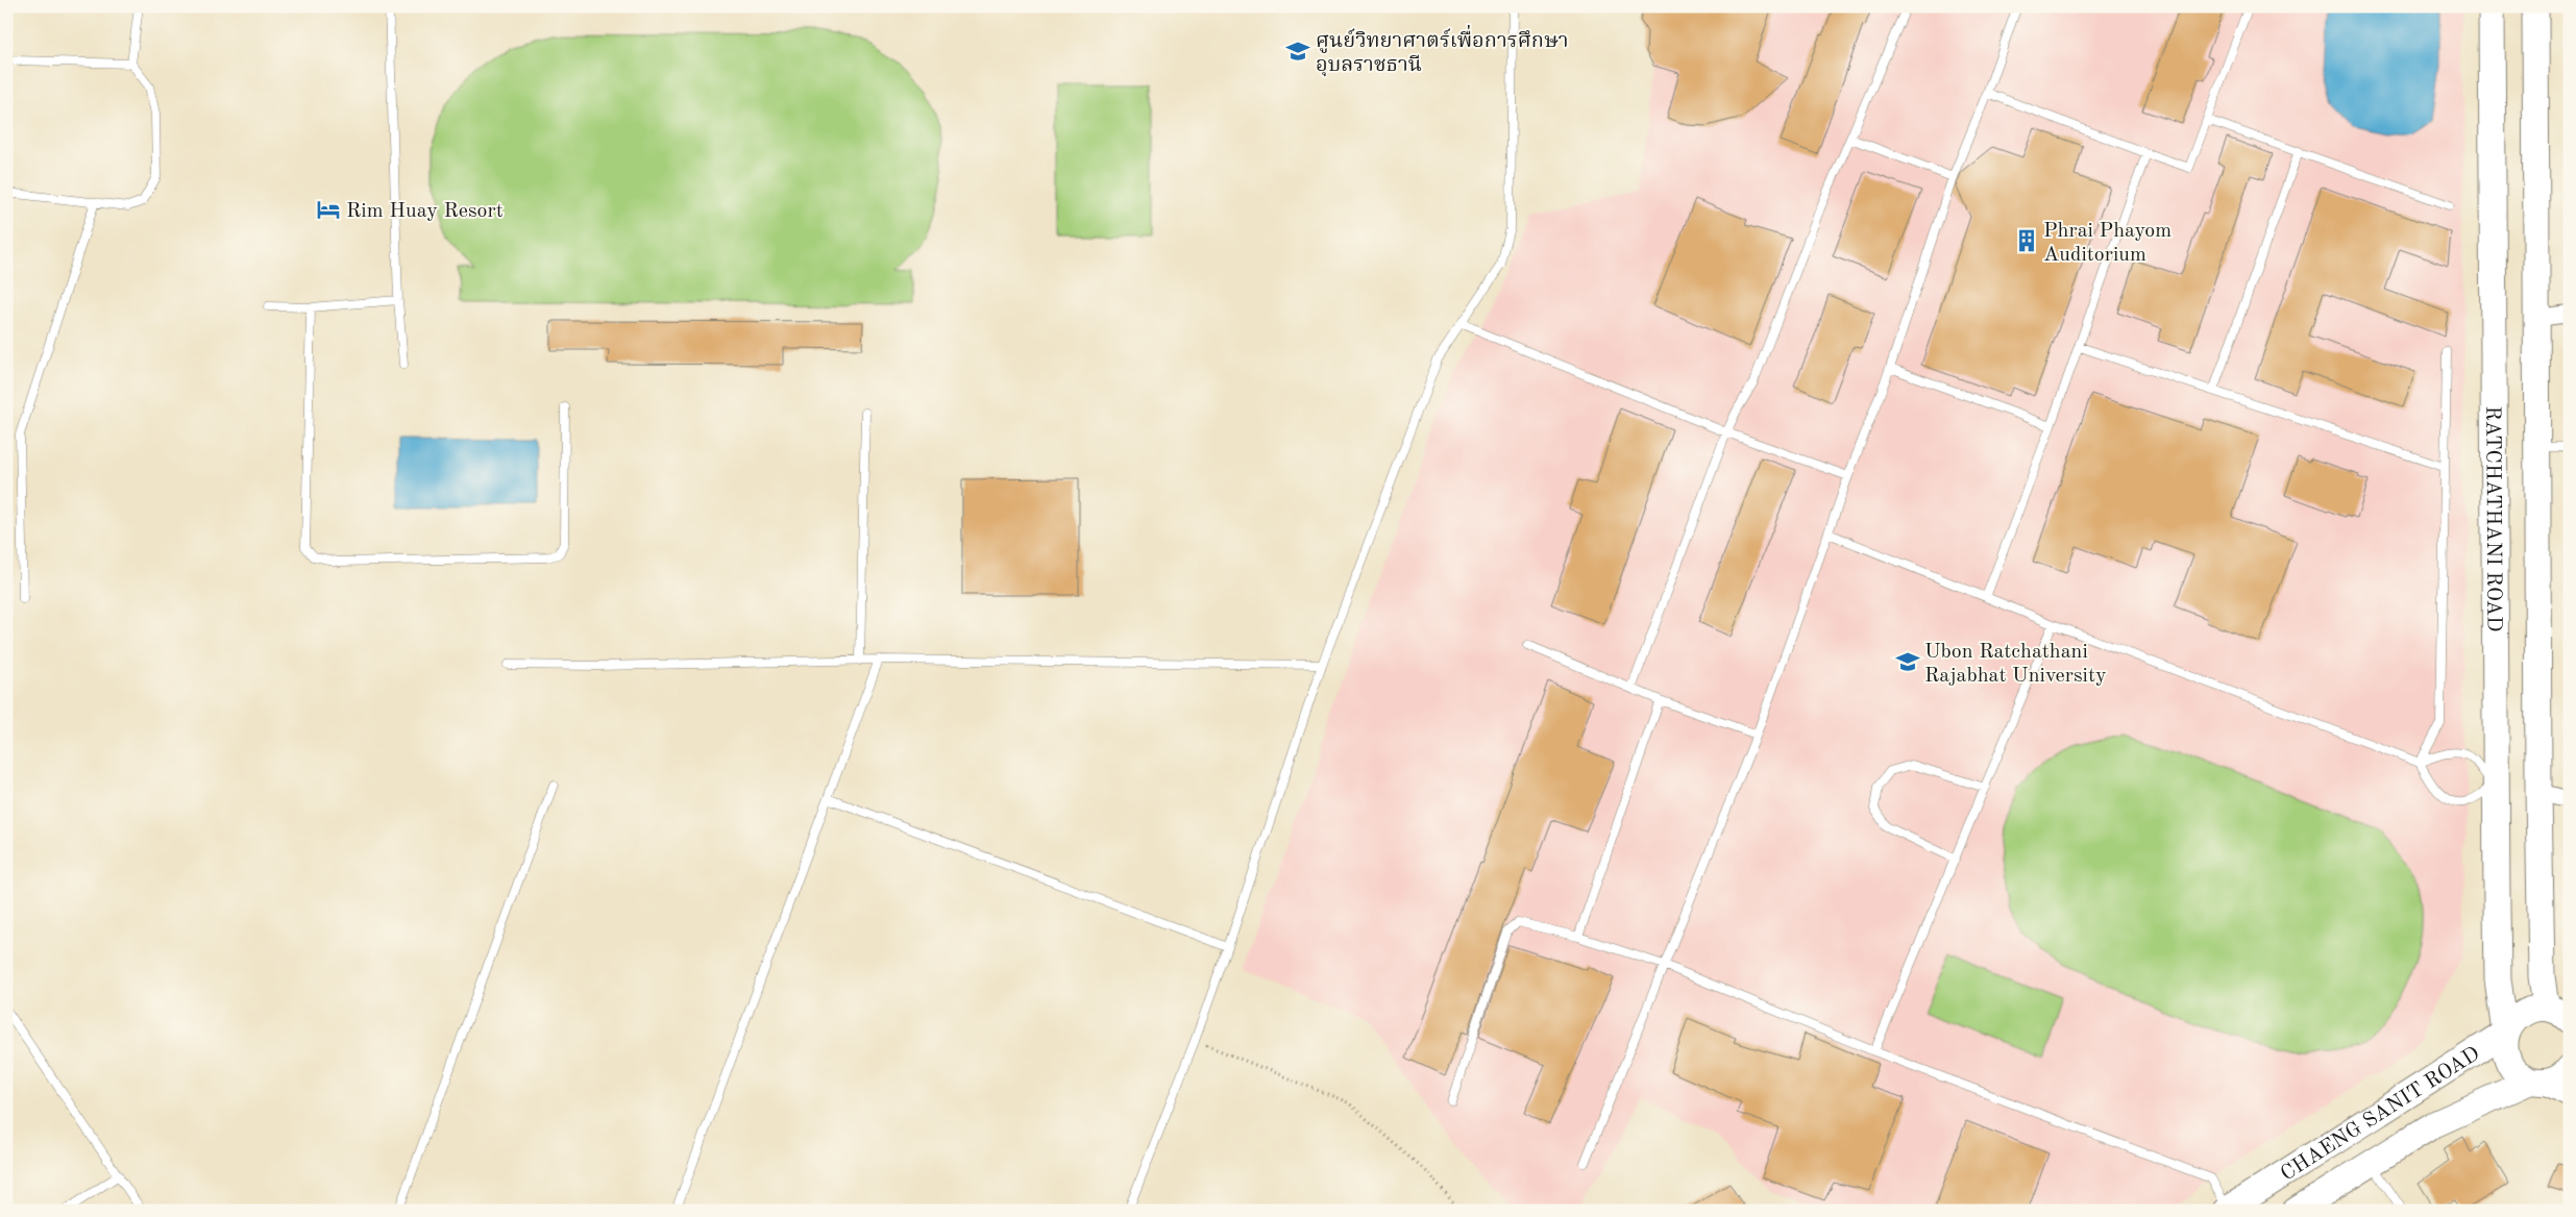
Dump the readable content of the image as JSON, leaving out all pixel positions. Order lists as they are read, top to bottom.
{
  "streets": {
    "main road": ["RATCHATHANI ROAD", "CHAENG SANIT ROAD"]
  },
  "crossings": [
    ["RATCHATHANI ROAD", "CHAENG SANIT ROAD"]
  ],
  "places": {
    "school or university": ["ศูนย์วิทยาศาตร์เพื่อการศึกษา อุบลราชธานี", "Ubon Ratchathani Rajabhat University"],
    "hotel": ["Rim Huay Resort"],
    "building": ["Phrai Phayom Auditorium"]
  }
}
